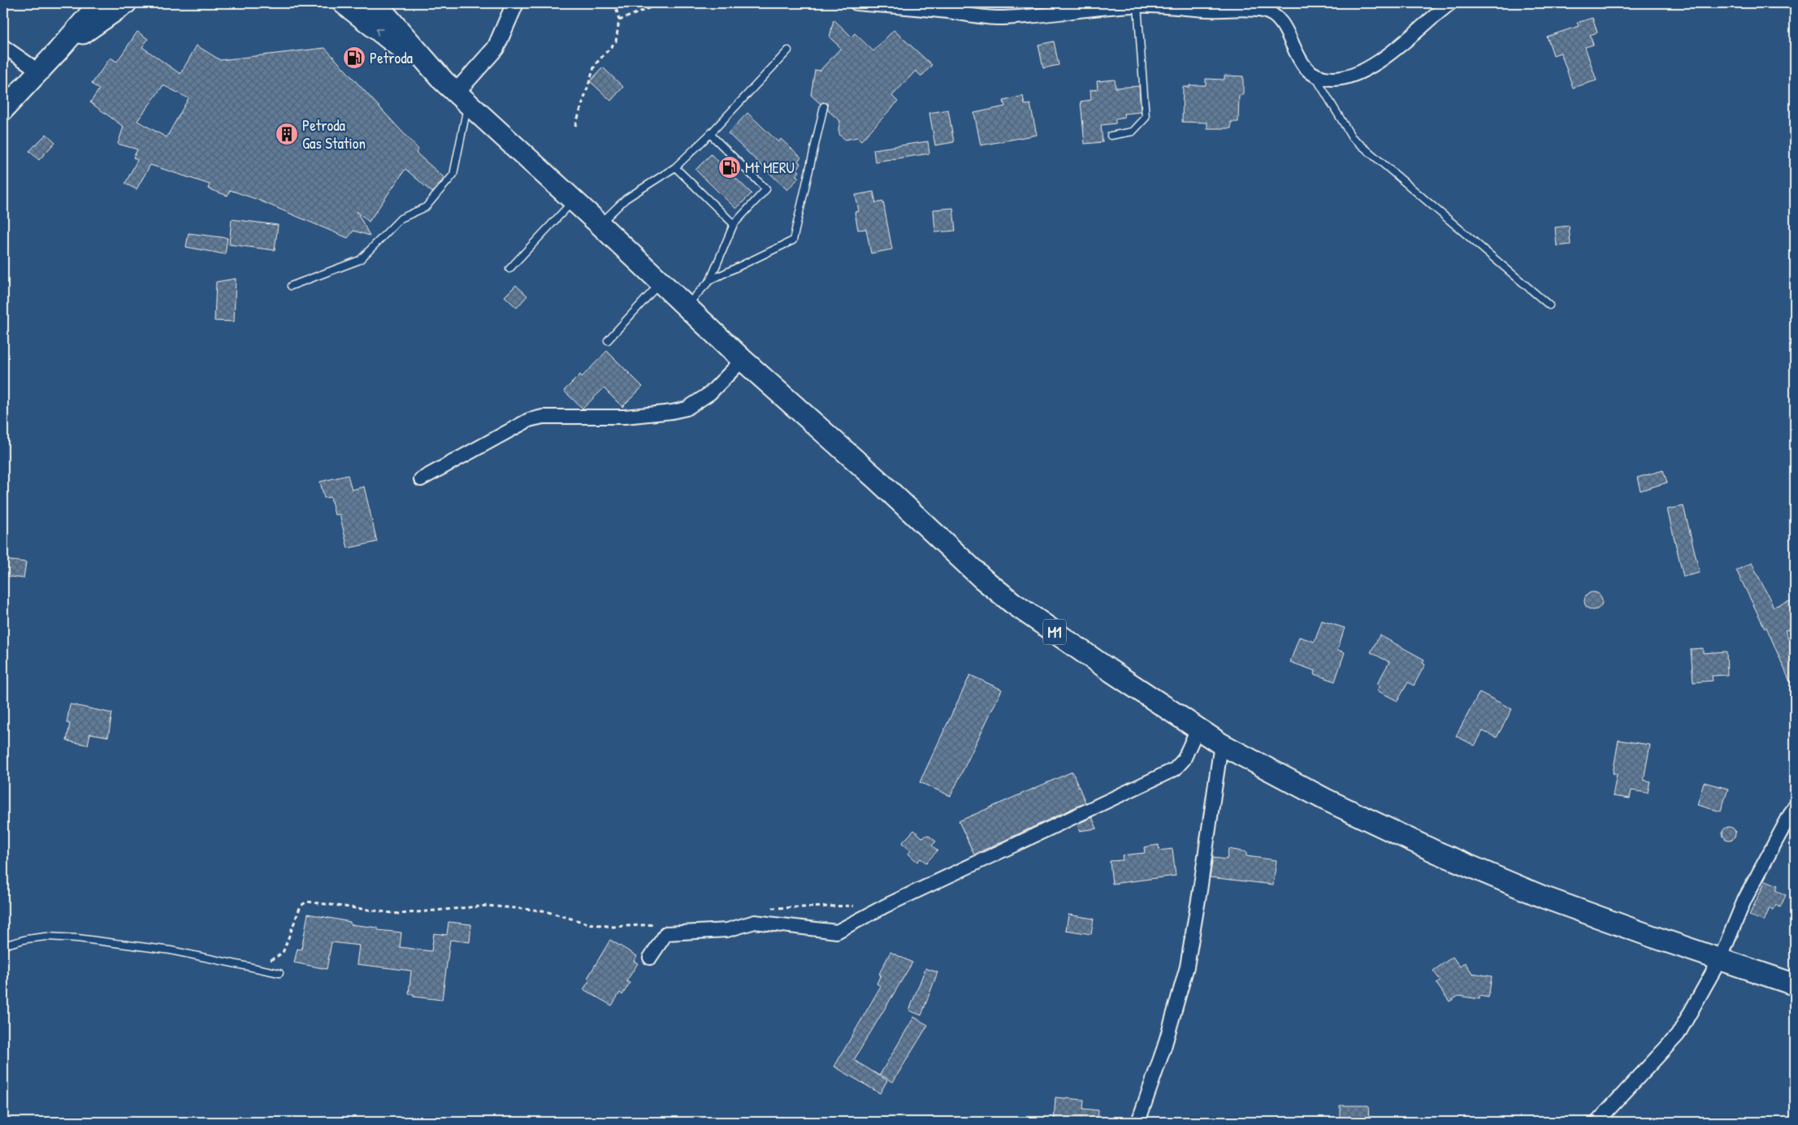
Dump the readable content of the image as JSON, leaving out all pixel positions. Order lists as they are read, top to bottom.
{
  "streets": {
    "highway": ["M1"]
  },
  "places": {
    "fuel station": ["Petroda", "Mt MERU"],
    "building": ["Petroda Gas Station"]
  }
}
